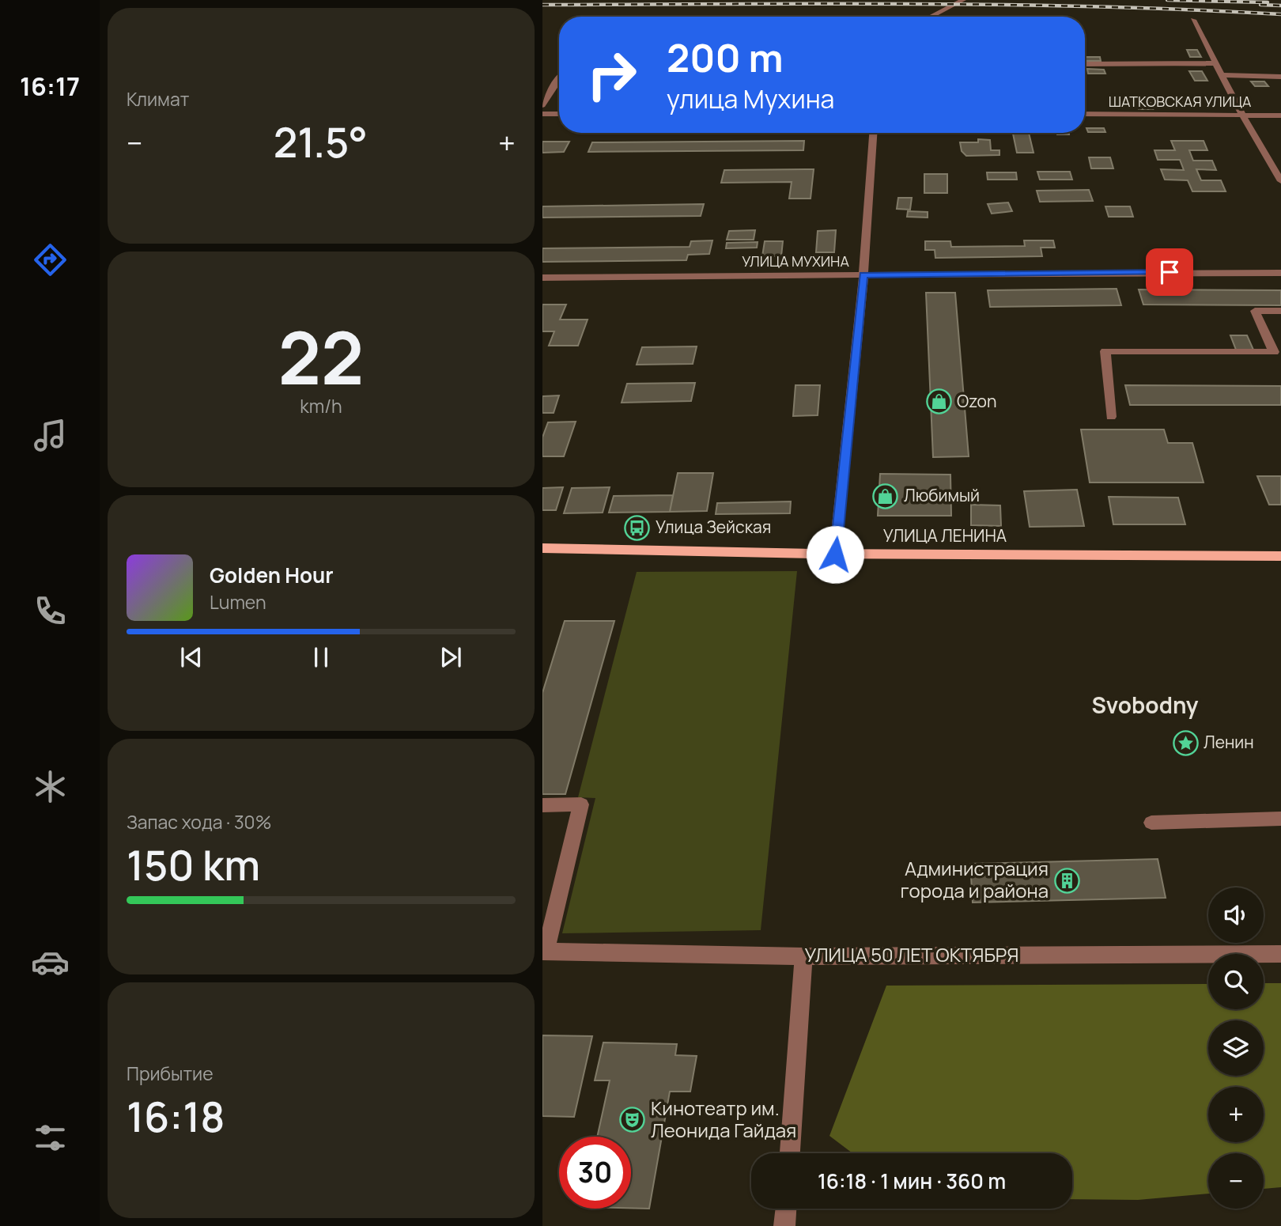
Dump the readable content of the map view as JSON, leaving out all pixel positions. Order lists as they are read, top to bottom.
{
  "streets": {
    "main road": ["УЛИЦА ЛЕНИНА"],
    "street": ["ШАТКОВСКАЯ УЛИЦА", "УЛИЦА МУХИНА", "УЛИЦА 50 ЛЕТ ОКТЯБРЯ"]
  },
  "districts": ["Svobodny"],
  "places": {
    "shop": ["Ozon", "Любимый"],
    "bus stop": ["Улица Зейская"],
    "place": ["Ленин"],
    "building": ["Администрация города и района"],
    "theatre": ["Кинотеатр им. Леонида Гайдая"]
  },
  "page": {
    "tabs": "16:17",
    "tile": [
      "Климат",
      ["22", "km/h"],
      ["Запас хода · 30%", "150 km"],
      ["Прибытие", "16:18"]
    ],
    "turn": ["200 m", "улица Мухина"],
    "heat": ["−", "21.5°", "+"],
    "song": ["Golden Hour", "Lumen"],
    "map_buttons": ["+", "−"],
    "limit": "30",
    "trip": "16:18 · 1 мин · 360 m"
  }
}
